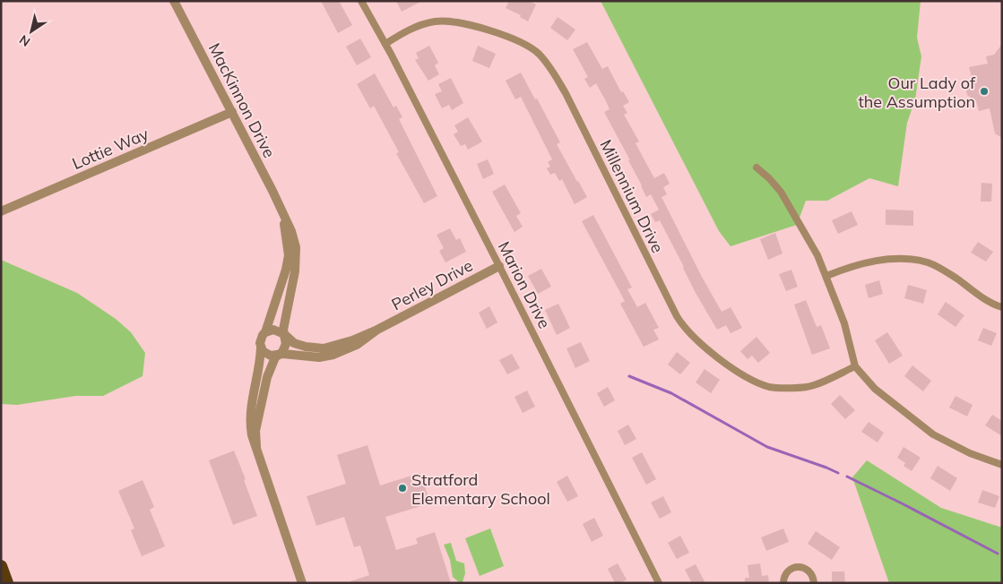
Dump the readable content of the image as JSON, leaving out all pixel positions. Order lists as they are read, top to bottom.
{
  "streets": {
    "street": [
      "MacKinnon Drive",
      "Lottie Way",
      "Millennium Drive",
      "Perley Drive",
      "Marion Drive"
    ]
  },
  "crossings": [
    ["MacKinnon Drive", "Lottie Way"],
    ["MacKinnon Drive", "Perley Drive"],
    ["Millennium Drive", "Marion Drive"],
    ["Perley Drive", "Marion Drive"]
  ],
  "places": ["Our Lady of the Assumption", "Stratford Elementary School"],
  "north": "bottom left"
}
